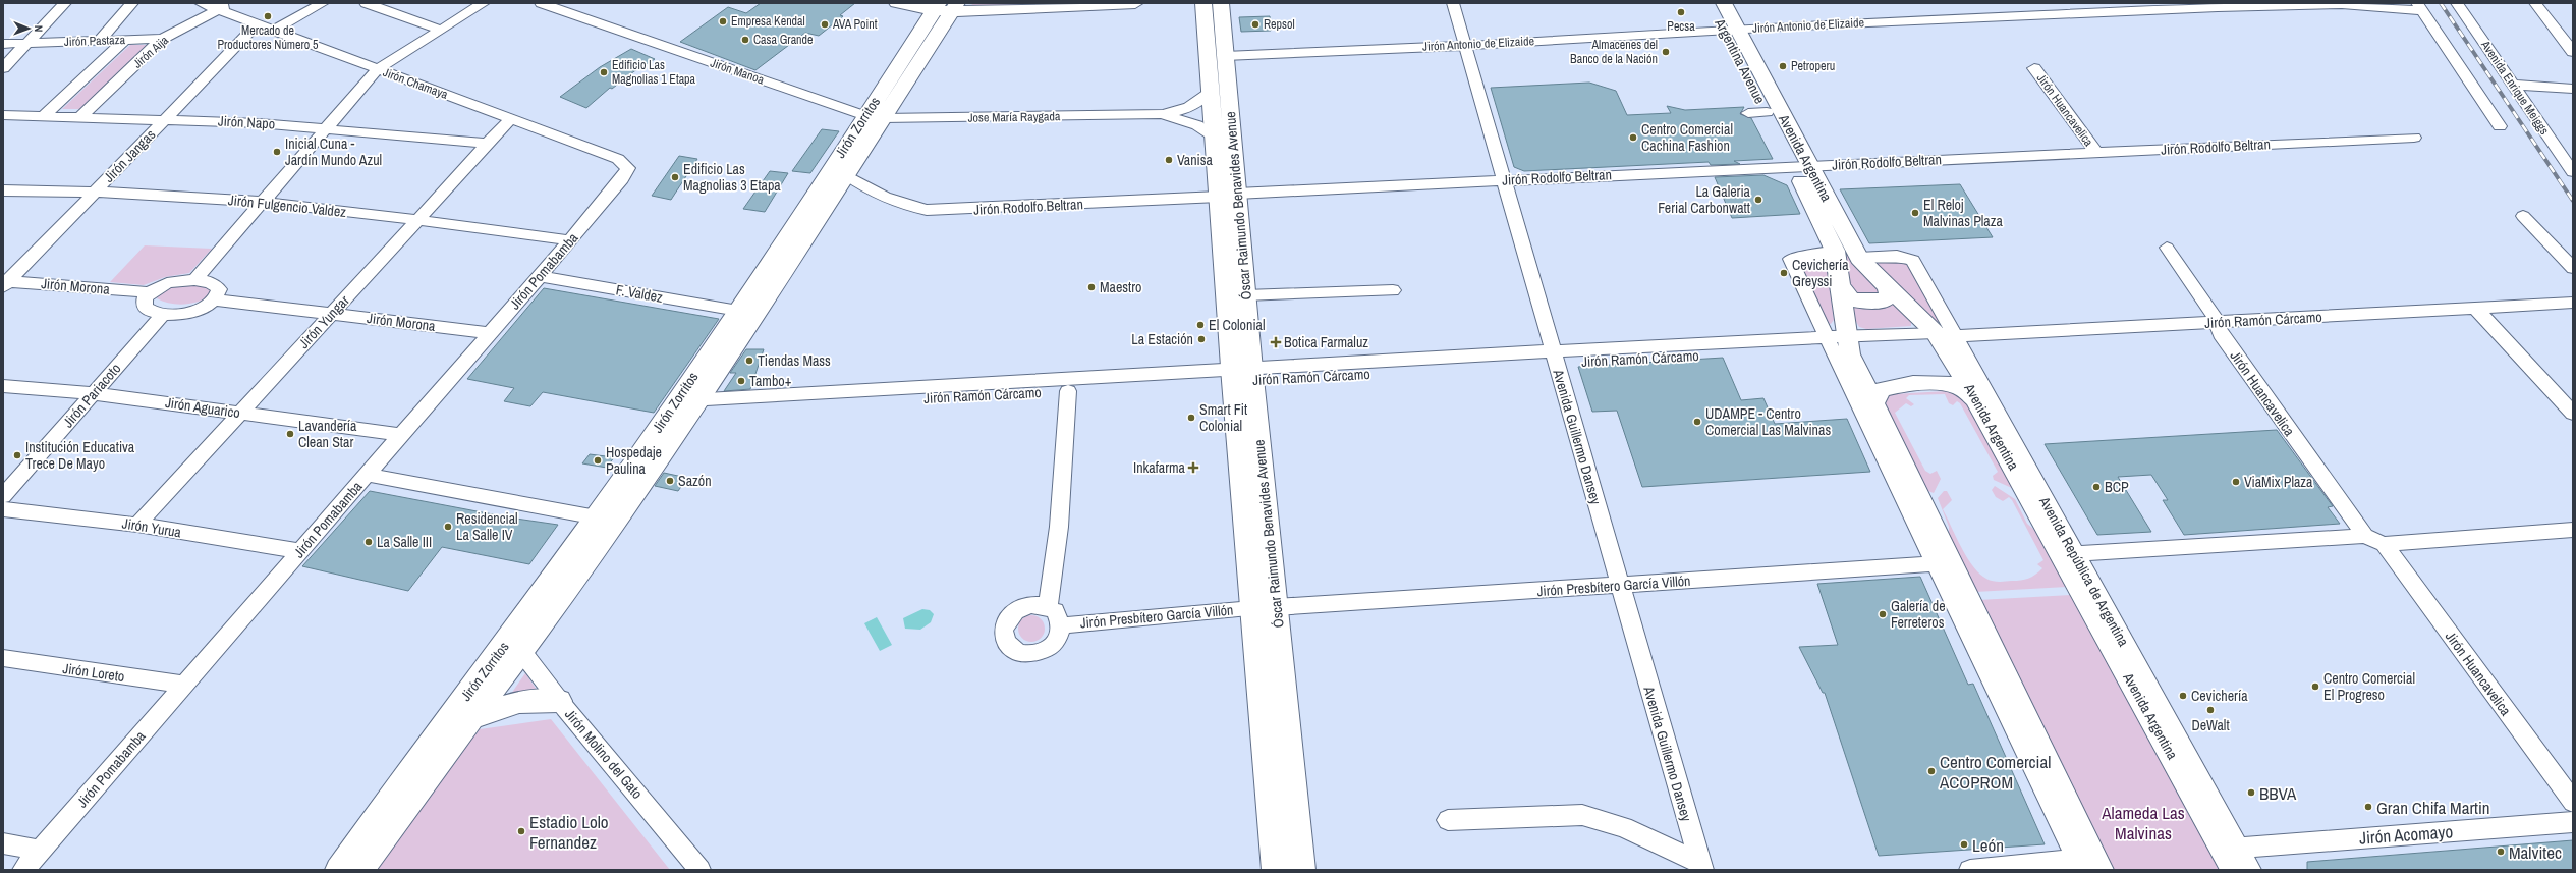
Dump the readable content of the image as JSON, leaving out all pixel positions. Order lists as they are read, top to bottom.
{
  "streets": {
    "main road": [
      "Argentina Avenue",
      "Jirón Zorritos",
      "Avenida Argentina",
      "Óscar Raimundo Benavides Avenue"
    ],
    "street": [
      "Jirón Antonio de Elizaide",
      "Jirón Pastaza",
      "Jirón Aija",
      "Jirón Manoa",
      "Jirón Chamaya",
      "Avenida Enrique Meiggs",
      "Jirón Huancavelica",
      "Jose María Raygada",
      "Jirón Napo",
      "Jirón Rodolfo Beltran",
      "Jirón Jangas",
      "Jirón Fulgencio Valdez",
      "Jirón Pomabamba",
      "Jirón Morona",
      "F. Valdez",
      "Jirón Ramón Cárcamo",
      "Jirón Yungar",
      "Jirón Pariacoto",
      "Jirón Aguarico",
      "Avenida Guillermo Dansey",
      "Jirón Yurua",
      "Avenida República de Argentina",
      "Jirón Presbítero García Villón",
      "Jirón Loreto",
      "Jirón Molino del Gato",
      "Jirón Acomayo"
    ]
  },
  "crossings": [
    ["Jirón Antonio de Elizaide", "Argentina Avenue"],
    ["Jirón Antonio de Elizaide", "Avenida Argentina"],
    ["Jirón Antonio de Elizaide", "Óscar Raimundo Benavides Avenue"],
    ["Jirón Antonio de Elizaide", "Avenida Guillermo Dansey"],
    ["Jirón Pastaza", "Jirón Aija"],
    ["Jirón Aija", "Jirón Chamaya"],
    ["Jirón Aija", "Jirón Napo"],
    ["Argentina Avenue", "Jirón Rodolfo Beltran"],
    ["Argentina Avenue", "Avenida Argentina"],
    ["Jirón Manoa", "Jose María Raygada"],
    ["Jirón Manoa", "Jirón Zorritos"],
    ["Jirón Chamaya", "Jirón Jangas"],
    ["Jirón Chamaya", "Jirón Pomabamba"],
    ["Jirón Chamaya", "Jirón Yungar"],
    ["Jirón Huancavelica", "Jirón Rodolfo Beltran"],
    ["Jirón Huancavelica", "Jirón Ramón Cárcamo"],
    ["Jose María Raygada", "Jirón Zorritos"],
    ["Jose María Raygada", "Óscar Raimundo Benavides Avenue"],
    ["Jirón Napo", "Jirón Jangas"],
    ["Jirón Napo", "Jirón Yungar"],
    ["Jirón Zorritos", "Jirón Rodolfo Beltran"],
    ["Jirón Zorritos", "F. Valdez"],
    ["Jirón Zorritos", "Jirón Ramón Cárcamo"],
    ["Jirón Zorritos", "Jirón Molino del Gato"],
    ["Jirón Rodolfo Beltran", "Avenida Argentina"],
    ["Jirón Rodolfo Beltran", "Óscar Raimundo Benavides Avenue"],
    ["Jirón Rodolfo Beltran", "Avenida Guillermo Dansey"],
    ["Jirón Jangas", "Jirón Fulgencio Valdez"],
    ["Jirón Jangas", "Jirón Morona"],
    ["Avenida Argentina", "Jirón Ramón Cárcamo"],
    ["Avenida Argentina", "Avenida República de Argentina"],
    ["Avenida Argentina", "Jirón Acomayo"],
    ["Jirón Fulgencio Valdez", "Jirón Pomabamba"],
    ["Jirón Fulgencio Valdez", "Jirón Yungar"],
    ["Óscar Raimundo Benavides Avenue", "Jirón Ramón Cárcamo"],
    ["Óscar Raimundo Benavides Avenue", "Jirón Presbítero García Villón"],
    ["Jirón Pomabamba", "Jirón Morona"],
    ["Jirón Pomabamba", "F. Valdez"],
    ["Jirón Pomabamba", "Jirón Aguarico"],
    ["Jirón Pomabamba", "Jirón Yurua"],
    ["Jirón Pomabamba", "Jirón Loreto"],
    ["Jirón Morona", "Jirón Yungar"],
    ["Jirón Ramón Cárcamo", "Avenida Guillermo Dansey"],
    ["Jirón Ramón Cárcamo", "Avenida República de Argentina"],
    ["Jirón Yungar", "Jirón Aguarico"],
    ["Jirón Yungar", "Jirón Yurua"],
    ["Jirón Pariacoto", "Jirón Aguarico"],
    ["Avenida Guillermo Dansey", "Jirón Presbítero García Villón"],
    ["Avenida República de Argentina", "Jirón Acomayo"]
  ],
  "parks": ["Alameda Las Malvinas"],
  "places": {
    "other": [
      "Pecsa",
      "Mercado de Productores Número 5",
      "Empresa Kendal",
      "AVA Point",
      "Repsol",
      "Casa Grande",
      "Almacenes del Banco de la Nación",
      "Petroperu",
      "Edificio Las Magnolias 1 Etapa",
      "Centro Comercial Cachina Fashion",
      "Inicial Cuna - Jardín Mundo Azul",
      "Vanisa",
      "Edificio Las Magnolias 3 Etapa",
      "La Galeria Ferial Carbonwatt",
      "El Reloj Malvinas Plaza",
      "Cevichería Greyssi",
      "Maestro",
      "El Colonial",
      "La Estación",
      "Tiendas Mass",
      "Tambo+",
      "Smart Fit Colonial",
      "UDAMPE - Centro Comercial Las Malvinas",
      "Lavandería Clean Star",
      "Institución Educativa Trece De Mayo",
      "Hospedaje Paulina",
      "Sazón",
      "ViaMix Plaza",
      "BCP",
      "Residencial La Salle IV",
      "La Salle III",
      "Galería de Ferreteros",
      "Centro Comercial El Progreso",
      "Cevichería",
      "DeWalt",
      "Centro Comercial ACOPROM",
      "BBVA",
      "Gran Chifa Martin",
      "Estadio Lolo Fernandez",
      "León",
      "Malvitec"
    ],
    "health": ["Botica Farmaluz", "Inkafarma"]
  },
  "north": "right"
}
